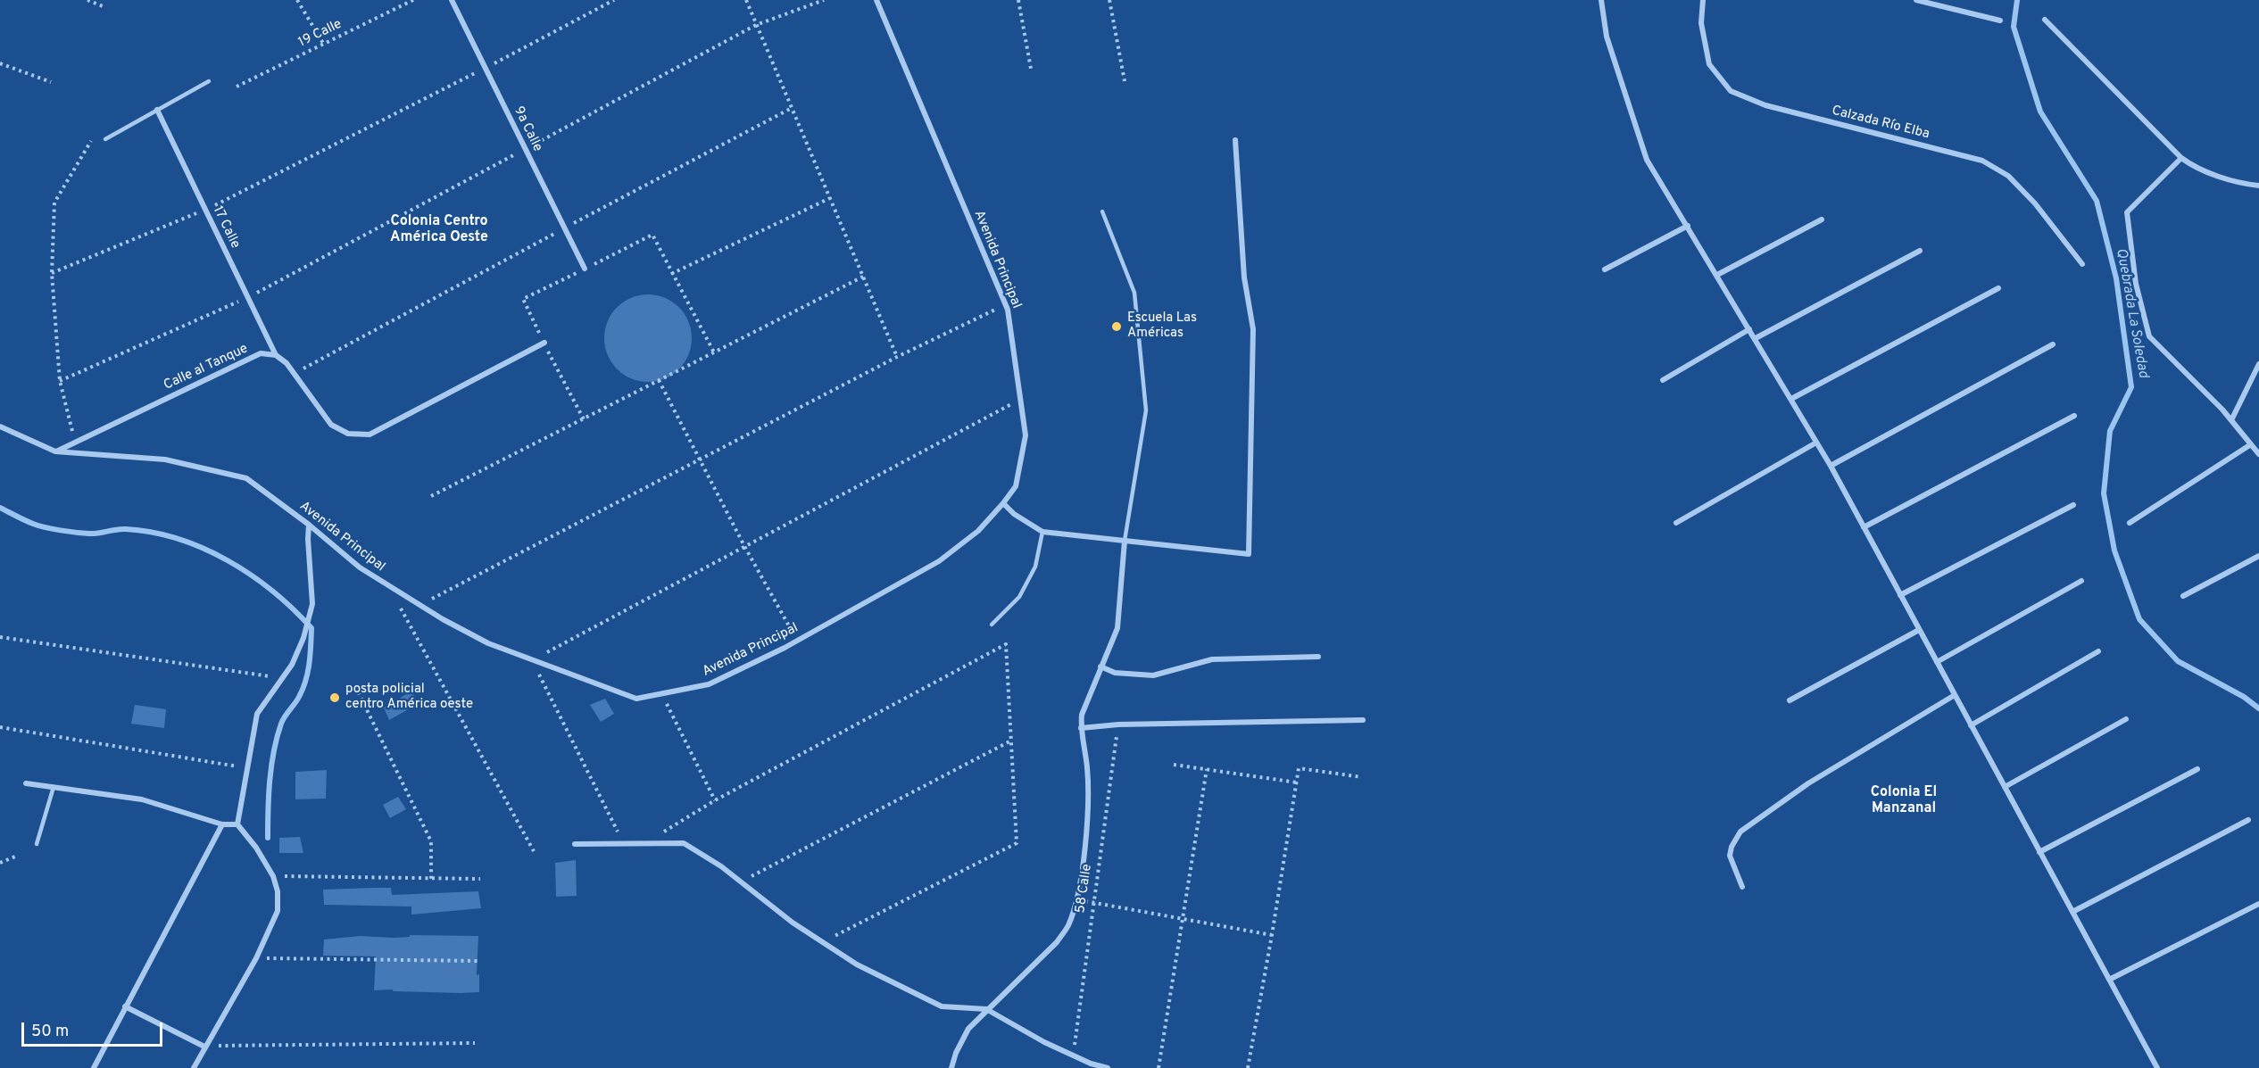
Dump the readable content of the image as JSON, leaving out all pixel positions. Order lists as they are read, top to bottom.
{
  "streets": {
    "street": [
      "Calzada Río Elba",
      "9a Calle",
      "17 Calle",
      "Avenida Principal",
      "Calle al Tanque"
    ],
    "path": ["19 Calle", "58 Calle"]
  },
  "crossings": [
    ["17 Calle", "Calle al Tanque"],
    ["Avenida Principal", "Calle al Tanque"]
  ],
  "districts": ["Colonia Centro América Oeste", "Colonia El Manzanal"],
  "water": ["Quebrada La Soledad"],
  "places": ["Escuela Las Américas", "posta policial centro América oeste"],
  "scale_bar": "50 m"
}
